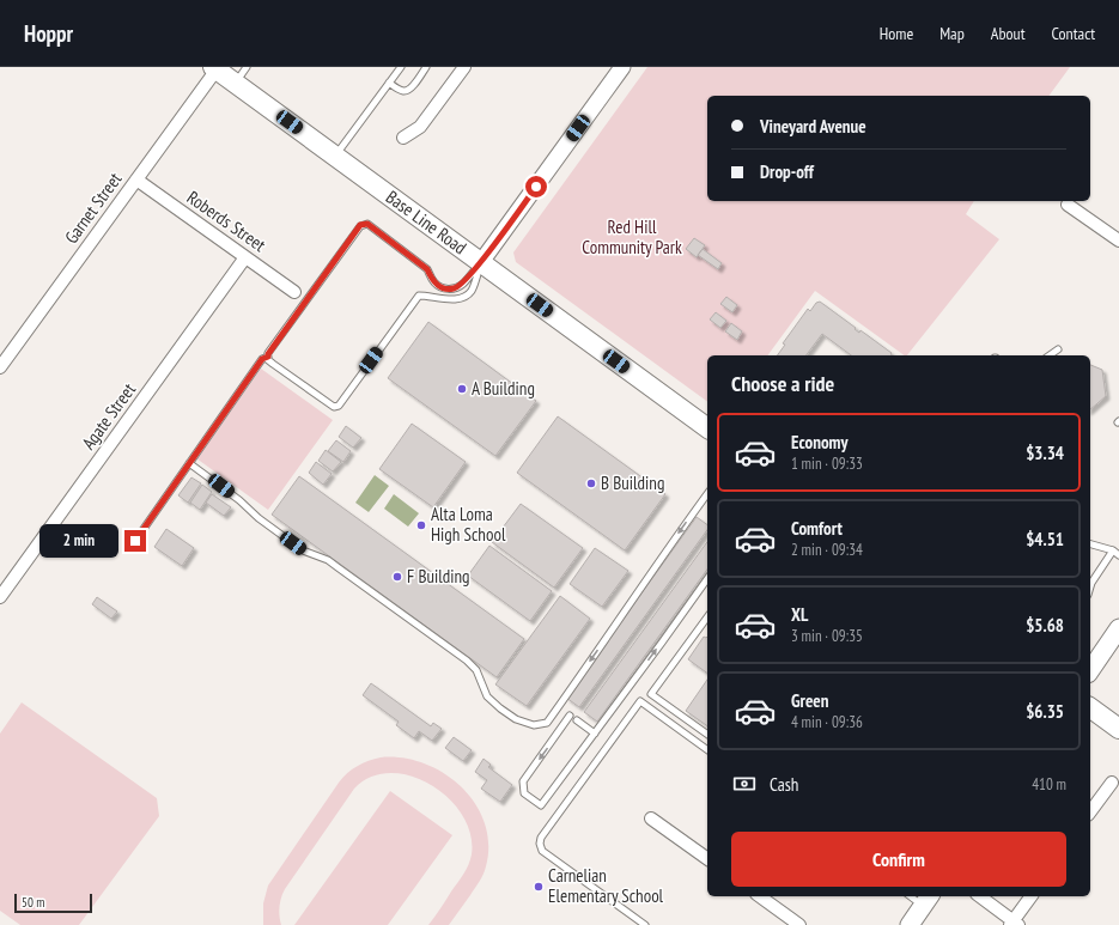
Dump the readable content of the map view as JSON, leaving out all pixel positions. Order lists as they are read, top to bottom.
{
  "streets": {
    "main road": ["Base Line Road"],
    "street": ["Garnet Street", "Roberds Street", "Agate Street"]
  },
  "crossings": [
    ["Garnet Street", "Roberds Street"],
    ["Garnet Street", "Base Line Road"],
    ["Roberds Street", "Agate Street"]
  ],
  "parks": ["Red Hill Community Park"],
  "places": [
    "A Building",
    "B Building",
    "Alta Loma High School",
    "F Building",
    "Carnelian Elementary School"
  ],
  "scale_bar": "50 m",
  "page": {
    "header": "Hoppr",
    "nav": [
      "Home",
      "Map",
      "About",
      "Contact"
    ],
    "banner": ["Vineyard Avenue", "Drop-off"],
    "heading": "Choose a ride",
    "list": [
      {
        "name": "Economy",
        "note": "1 min · 09:33",
        "value": "$3.34"
      },
      {
        "name": "Comfort",
        "note": "2 min · 09:34",
        "value": "$4.51"
      },
      {
        "name": "XL",
        "note": "3 min · 09:35",
        "value": "$5.68"
      },
      {
        "name": "Green",
        "note": "4 min · 09:36",
        "value": "$6.35"
      }
    ],
    "bubble": "2 min",
    "pay": ["Cash", "410 m"],
    "buttons": "Confirm",
    "scale": "50 m"
  }
}
